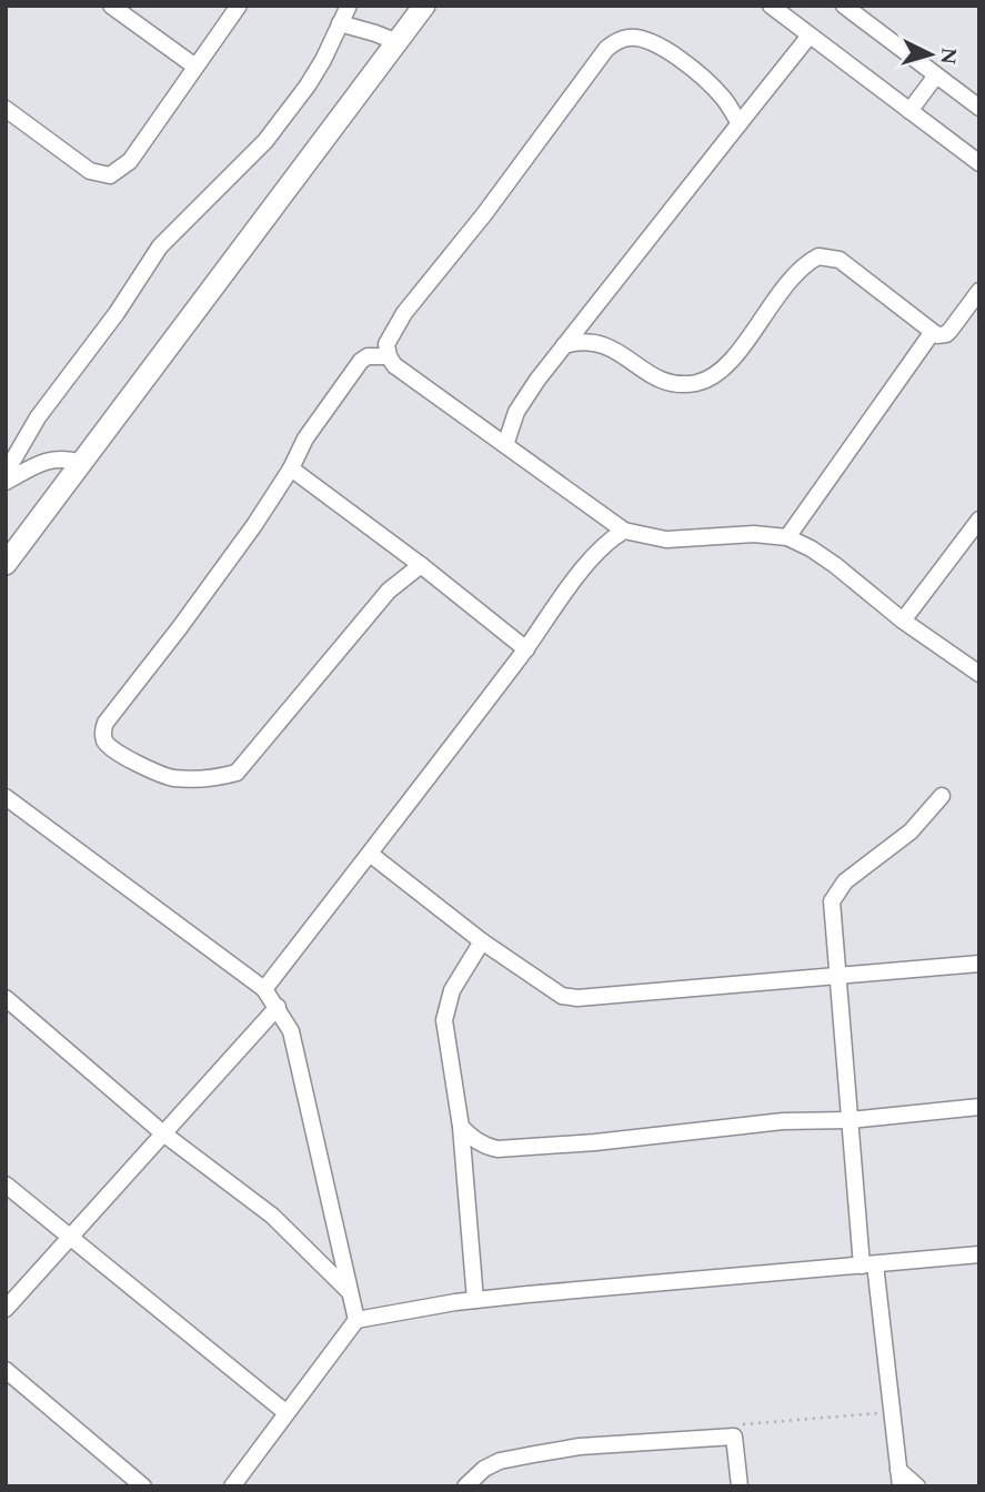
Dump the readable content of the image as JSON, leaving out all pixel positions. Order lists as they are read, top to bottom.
{
  "north": "right"
}
